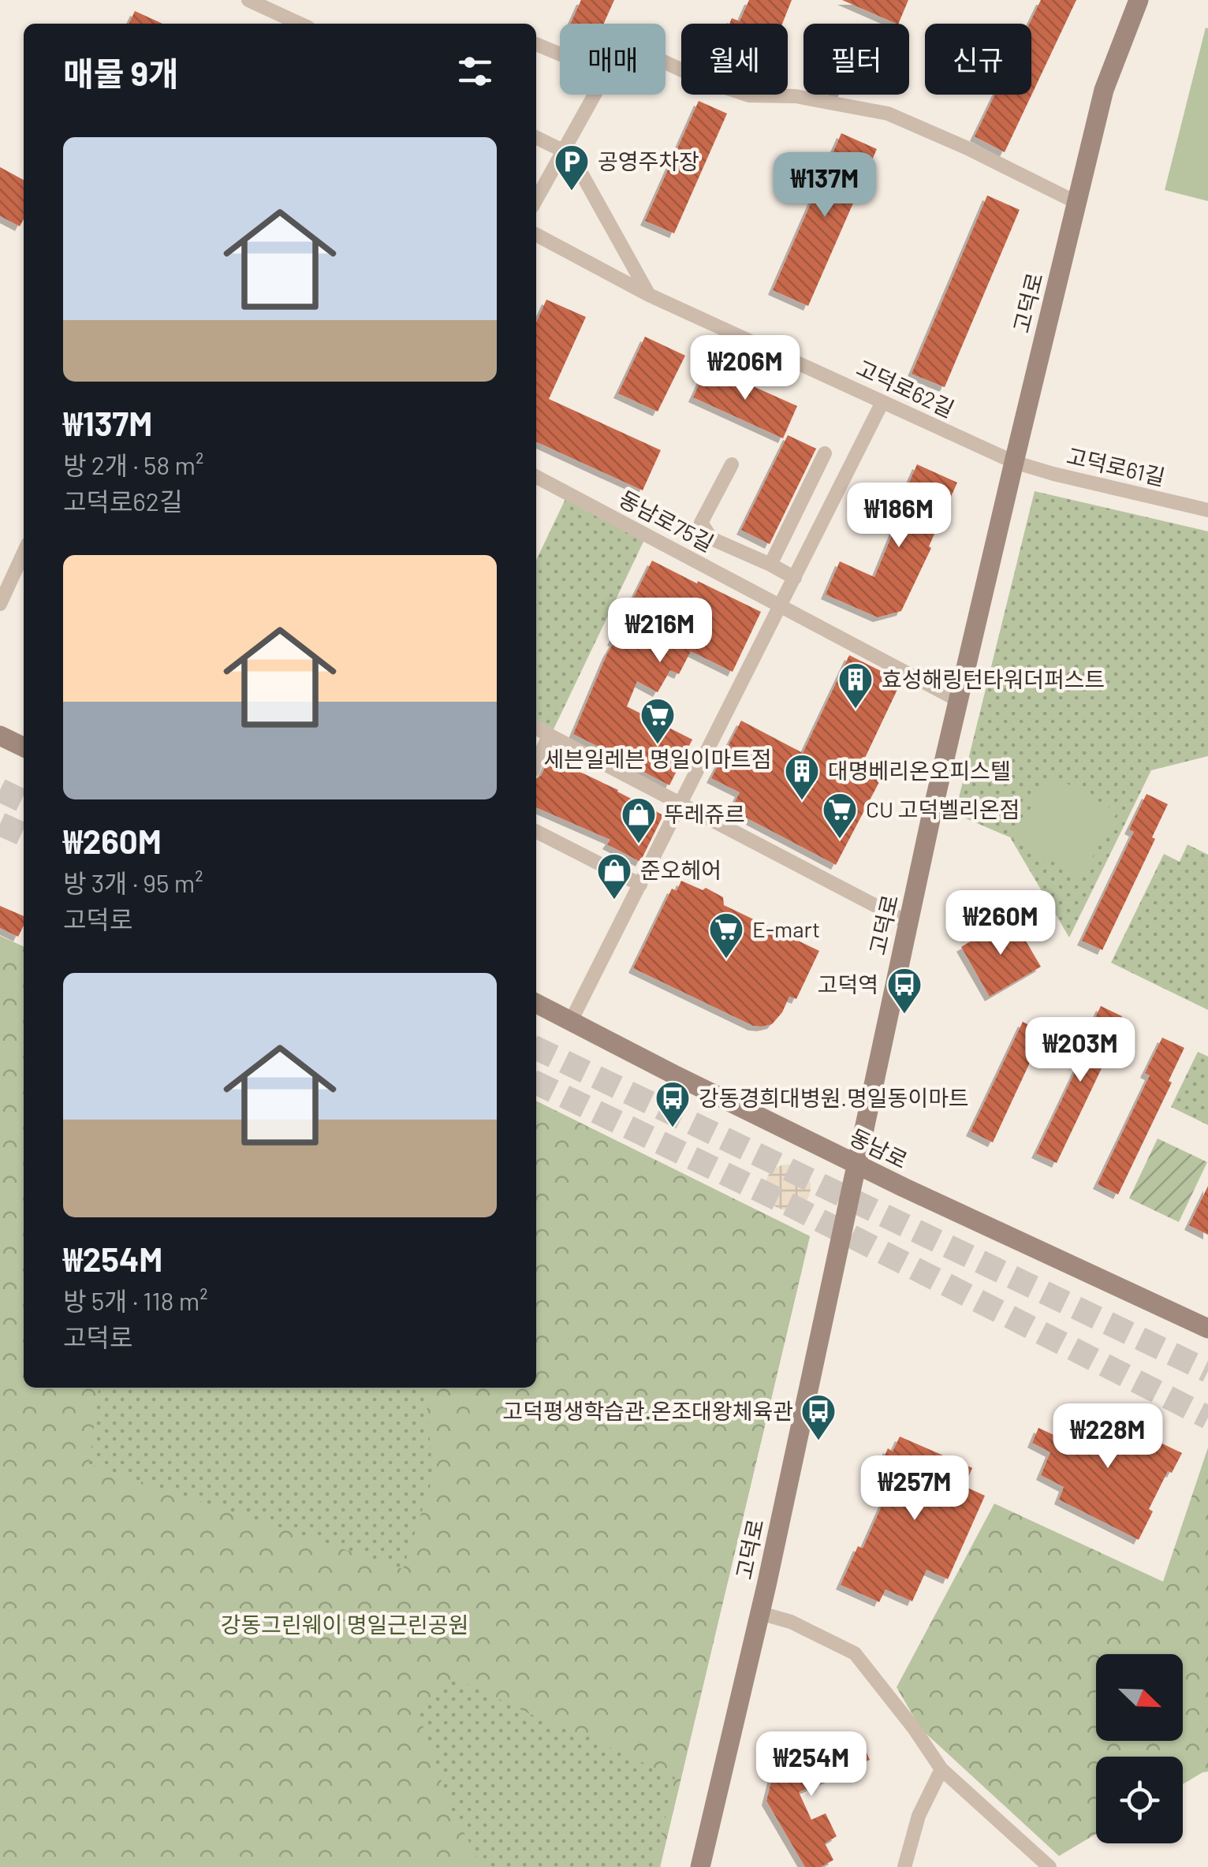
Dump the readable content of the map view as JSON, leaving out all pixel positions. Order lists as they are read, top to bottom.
{
  "streets": {
    "main road": ["고덕로", "동남로"],
    "street": ["고덕로62길", "고덕로61길", "동남로75길"]
  },
  "crossings": [
    ["고덕로", "고덕로62길"],
    ["고덕로", "고덕로61길"],
    ["고덕로", "동남로75길"],
    ["고덕로", "동남로"],
    ["고덕로62길", "고덕로61길"]
  ],
  "parks": ["강동그린웨이 명일근린공원"],
  "places": {
    "parking": ["공영주차장"],
    "building": ["효성해링턴타워더퍼스트", "대명베리온오피스텔"],
    "supermarket": ["세븐일레븐 명일이마트점", "CU 고덕벨리온점", "E-mart"],
    "shop": ["뚜레쥬르", "준오헤어"],
    "bus stop": ["고덕역", "강동경희대병원.명일동이마트", "고덕평생학습관.온조대왕체육관"]
  },
  "north": "bottom right",
  "page": {
    "chip": [
      "매매",
      "월세",
      "필터",
      "신규"
    ],
    "heading": "매물 9개",
    "list": [
      {
        "name": "₩137M",
        "note": "방 2개 · 58 m² · 고덕로62길"
      },
      {
        "name": "₩260M",
        "note": "방 3개 · 95 m² · 고덕로"
      },
      {
        "name": "₩254M",
        "note": "방 5개 · 118 m² · 고덕로"
      }
    ],
    "price": [
      "₩137M",
      "₩206M",
      "₩186M",
      "₩216M",
      "₩260M",
      "₩203M",
      "₩228M",
      "₩257M",
      "₩254M"
    ]
  }
}
